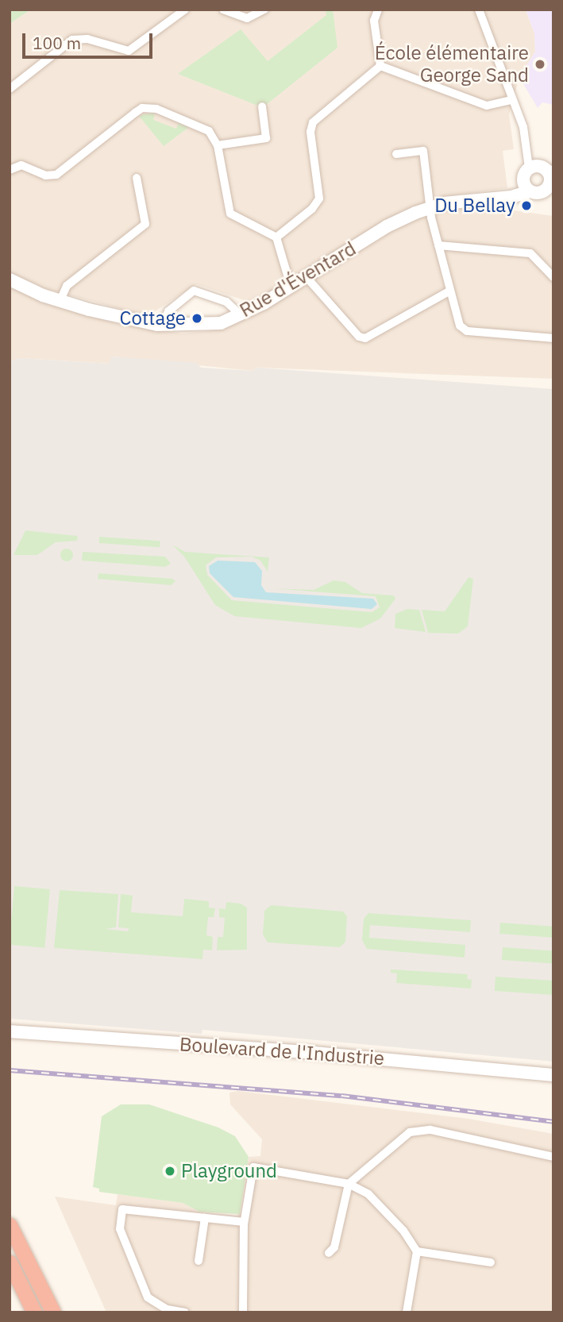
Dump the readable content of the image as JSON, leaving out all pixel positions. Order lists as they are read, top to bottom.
{
  "streets": {
    "street": ["Rue d'Éventard", "Boulevard de l'Industrie"]
  },
  "places": [
    "École élémentaire George Sand",
    "Du Bellay",
    "Cottage",
    "Playground"
  ],
  "scale_bar": "100 m"
}
